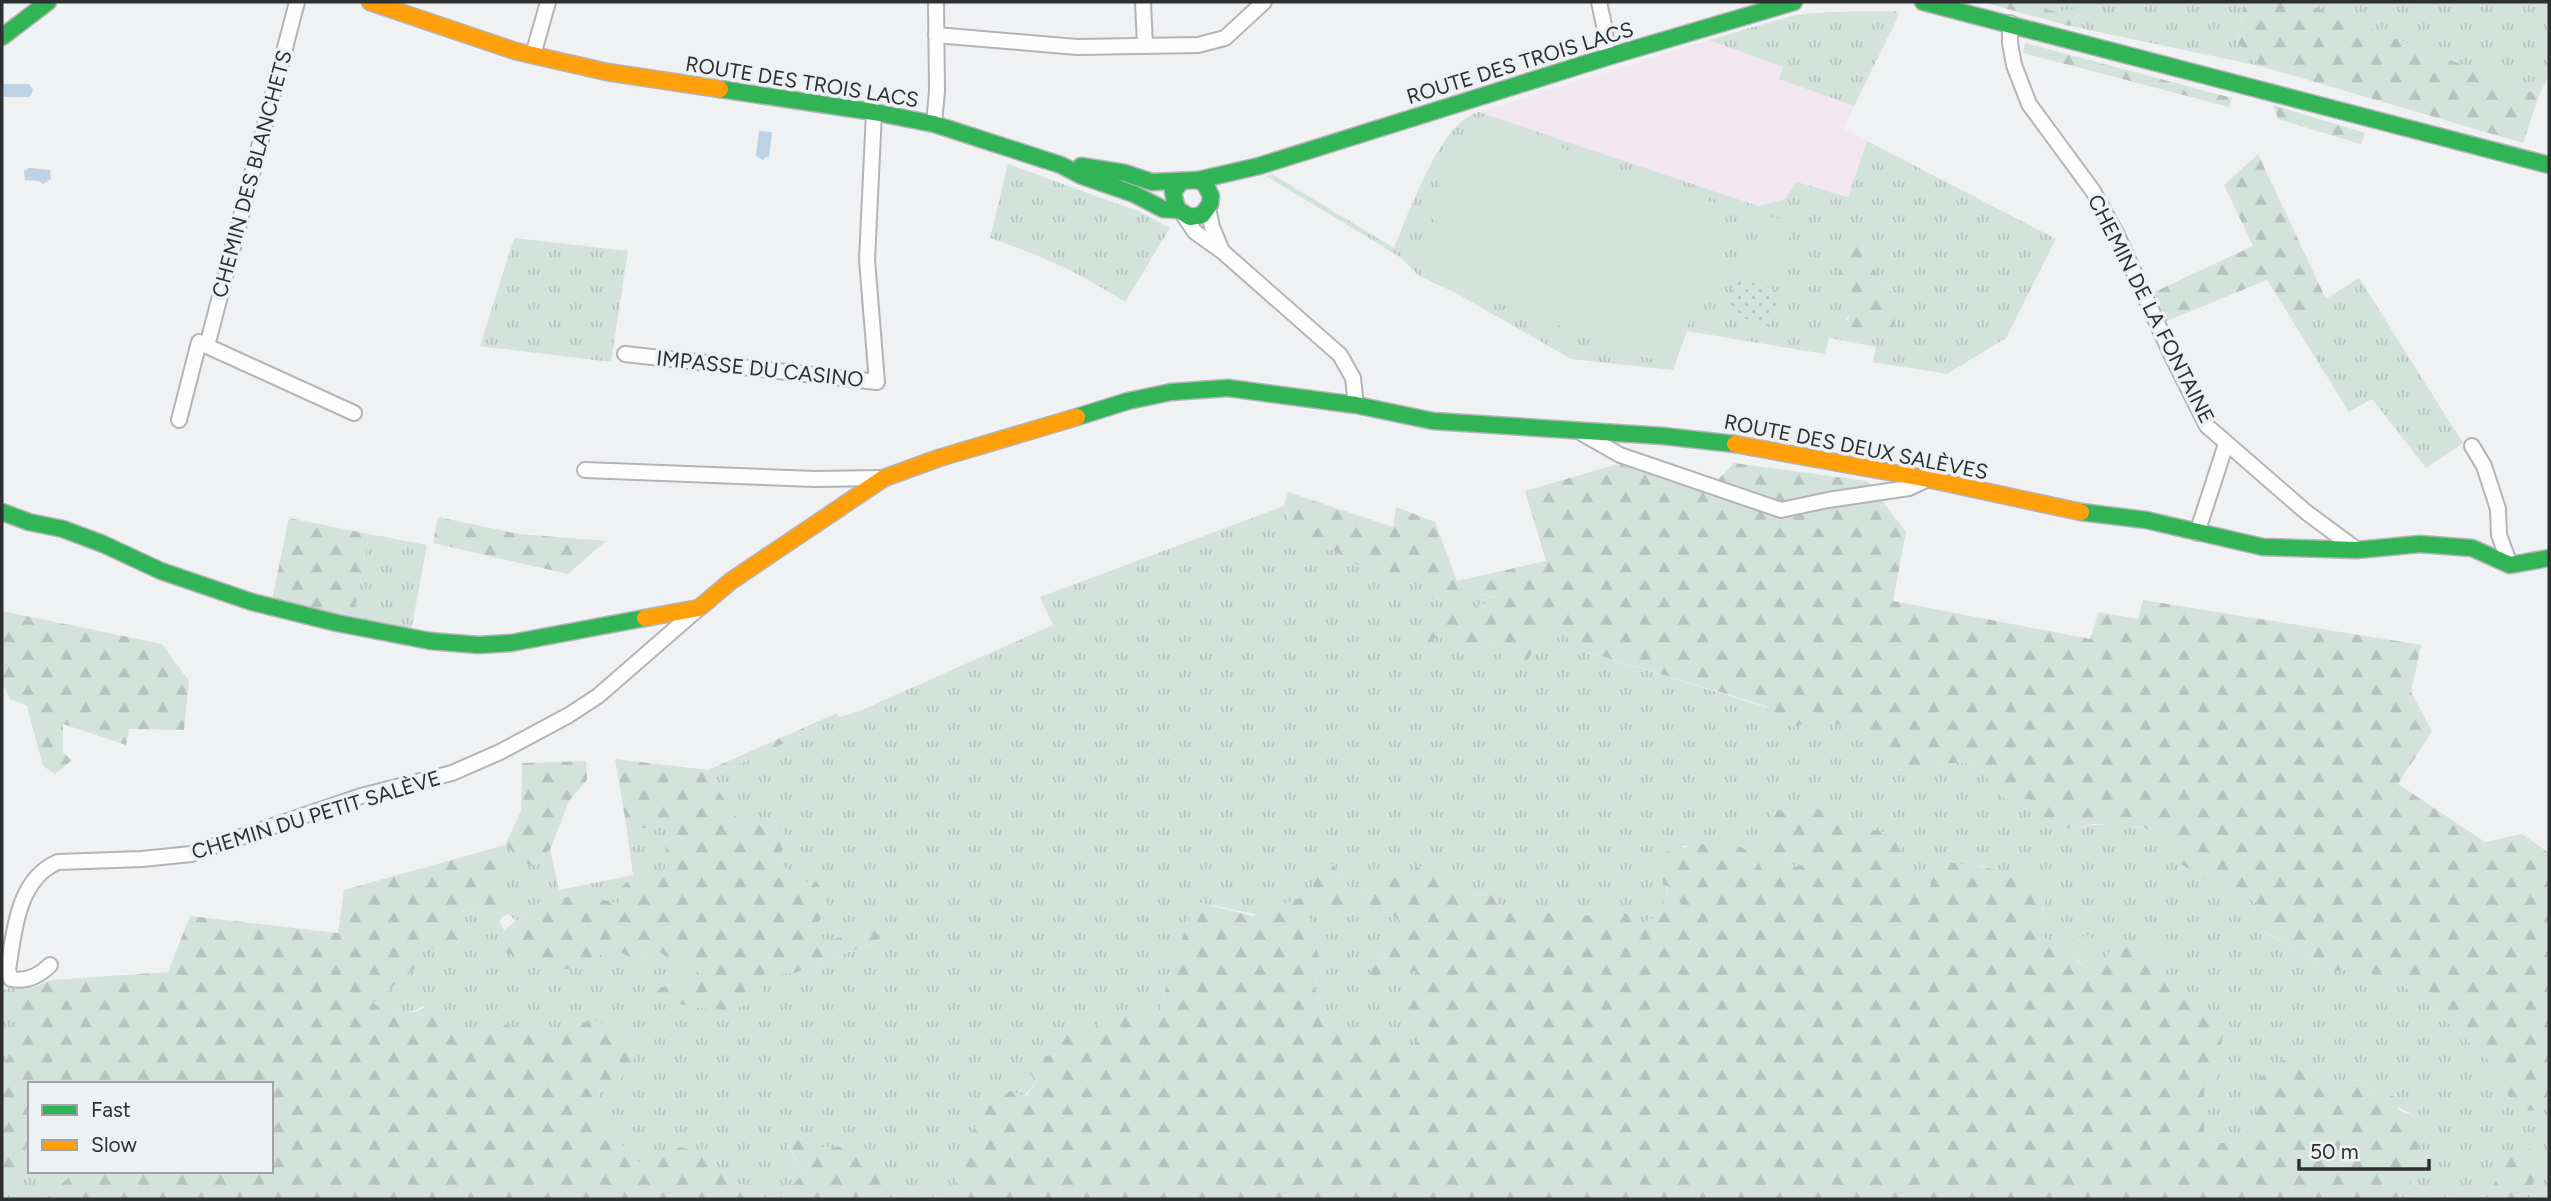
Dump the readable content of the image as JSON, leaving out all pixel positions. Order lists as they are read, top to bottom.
{
  "streets": {
    "street": [
      "ROUTE DES TROIS LACS",
      "CHEMIN DES BLANCHETS",
      "CHEMIN DE LA FONTAINE",
      "IMPASSE DU CASINO",
      "ROUTE DES DEUX SALÈVES",
      "CHEMIN DU PETIT SALÈVE"
    ]
  },
  "crossings": [
    ["ROUTE DES TROIS LACS", "IMPASSE DU CASINO"],
    ["CHEMIN DE LA FONTAINE", "ROUTE DES DEUX SALÈVES"],
    ["ROUTE DES DEUX SALÈVES", "CHEMIN DU PETIT SALÈVE"]
  ],
  "legend": ["Fast", "Slow"],
  "scale_bar": "50 m"
}
